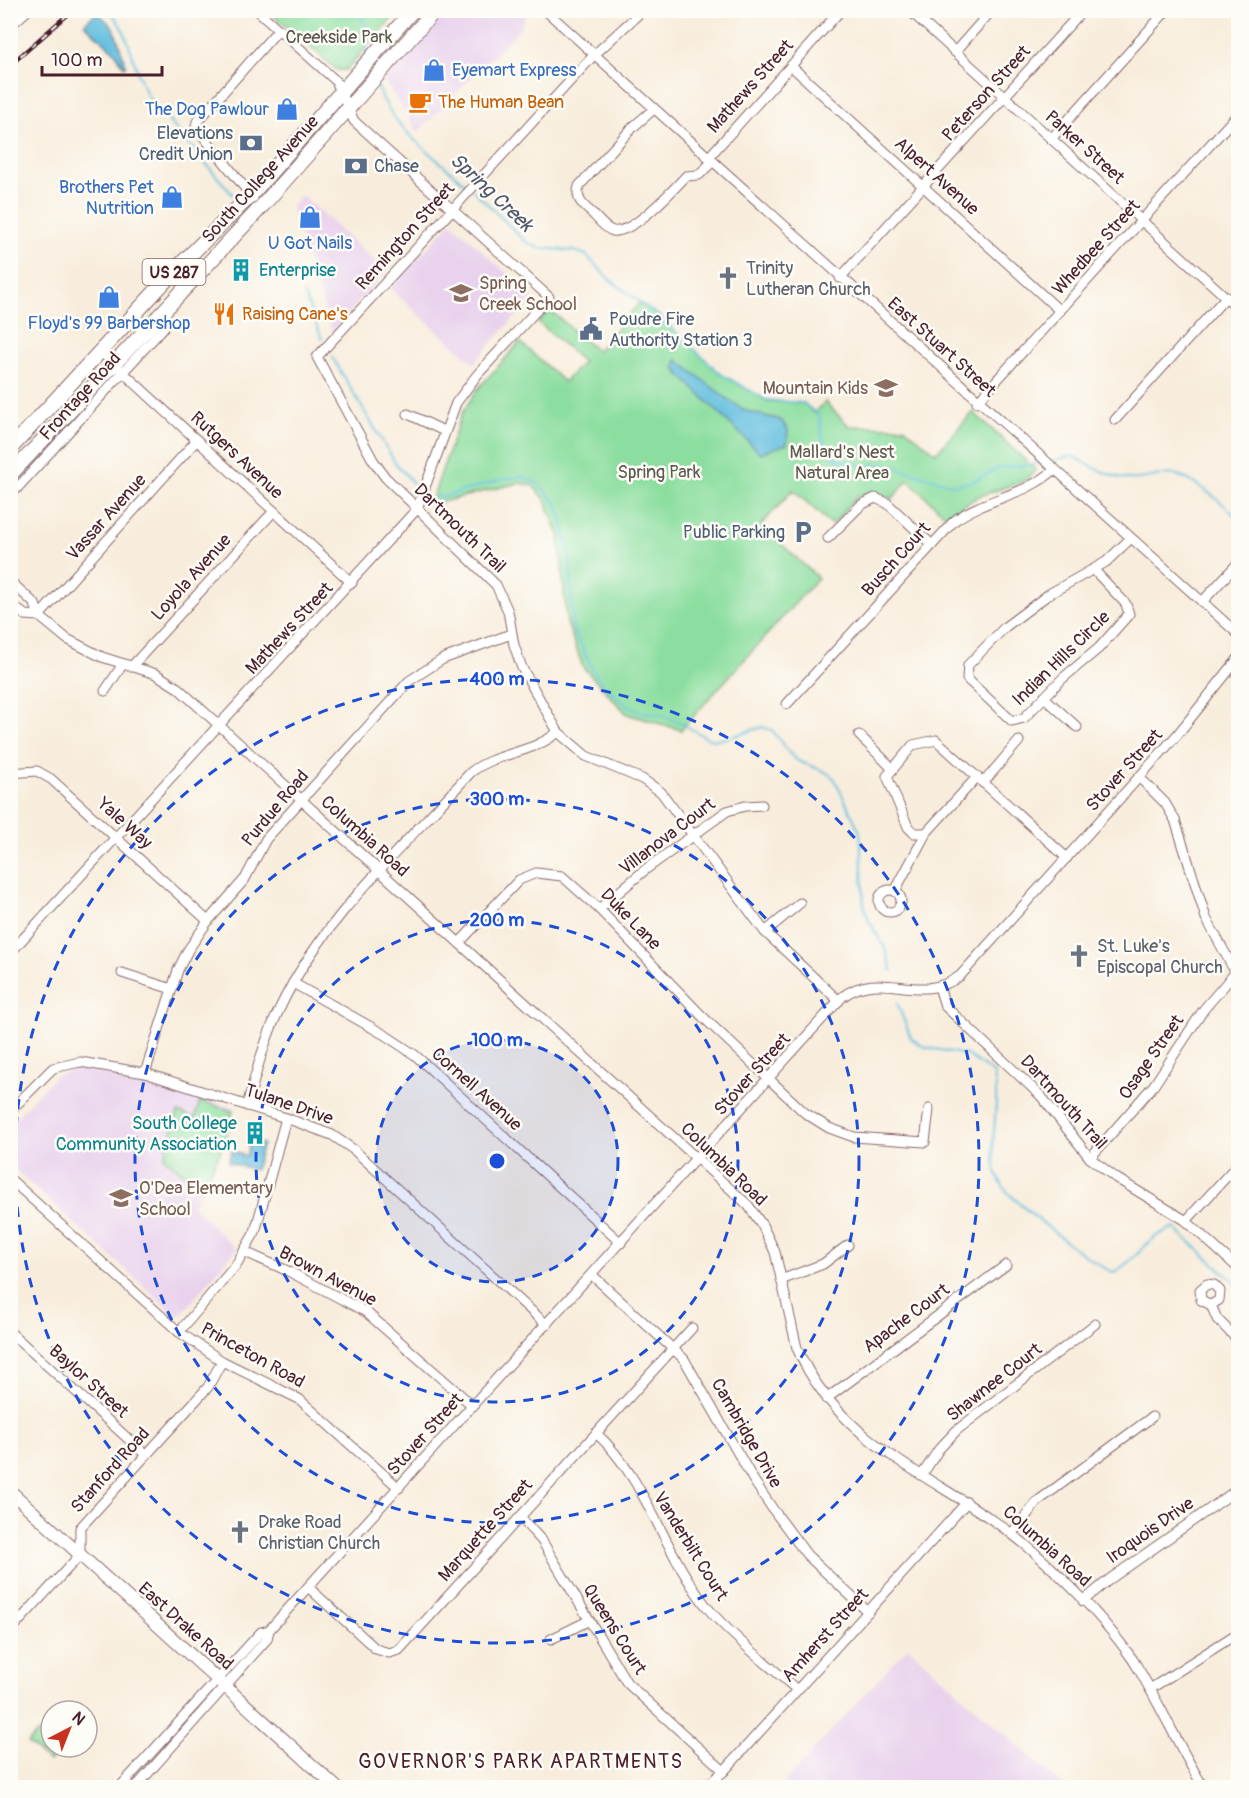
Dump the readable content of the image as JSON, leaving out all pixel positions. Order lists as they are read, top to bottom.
{
  "streets": {
    "highway": ["South College Avenue", "US 287"],
    "main road": ["East Drake Road"],
    "street": [
      "Mathews Street",
      "Peterson Street",
      "Parker Street",
      "Alpert Avenue",
      "Remington Street",
      "Whedbee Street",
      "East Stuart Street",
      "Frontage Road",
      "Rutgers Avenue",
      "Vassar Avenue",
      "Dartmouth Trail",
      "Busch Court",
      "Loyola Avenue",
      "Indian Hills Circle",
      "Stover Street",
      "Purdue Road",
      "Yale Way",
      "Columbia Road",
      "Villanova Court",
      "Duke Lane",
      "Osage Street",
      "Cornell Avenue",
      "Tulane Drive",
      "Brown Avenue",
      "Apache Court",
      "Princeton Road",
      "Baylor Street",
      "Shawnee Court",
      "Cambridge Drive",
      "Stanford Road",
      "Marquette Street",
      "Iroquois Drive",
      "Vanderbilt Court",
      "Queens Court",
      "Amherst Street"
    ]
  },
  "crossings": [
    ["Mathews Street", "Alpert Avenue"],
    ["Mathews Street", "Remington Street"],
    ["Mathews Street", "East Stuart Street"],
    ["Mathews Street", "Rutgers Avenue"],
    ["Mathews Street", "Dartmouth Trail"],
    ["Mathews Street", "Yale Way"],
    ["Mathews Street", "Columbia Road"],
    ["Peterson Street", "Parker Street"],
    ["Peterson Street", "Alpert Avenue"],
    ["Peterson Street", "East Stuart Street"],
    ["Parker Street", "Whedbee Street"],
    ["Alpert Avenue", "Whedbee Street"],
    ["South College Avenue", "Frontage Road"],
    ["South College Avenue", "Rutgers Avenue"],
    ["Remington Street", "East Stuart Street"],
    ["Remington Street", "Dartmouth Trail"],
    ["Whedbee Street", "East Stuart Street"],
    ["East Stuart Street", "Busch Court"],
    ["East Stuart Street", "Indian Hills Circle"],
    ["Frontage Road", "Rutgers Avenue"],
    ["Rutgers Avenue", "Vassar Avenue"],
    ["Rutgers Avenue", "Loyola Avenue"],
    ["Vassar Avenue", "Columbia Road"],
    ["Dartmouth Trail", "Stover Street"],
    ["Dartmouth Trail", "Purdue Road"],
    ["Dartmouth Trail", "Villanova Court"],
    ["Dartmouth Trail", "Osage Street"],
    ["Loyola Avenue", "Columbia Road"],
    ["Stover Street", "Columbia Road"],
    ["Stover Street", "Duke Lane"],
    ["Stover Street", "Cornell Avenue"],
    ["Stover Street", "Tulane Drive"],
    ["Stover Street", "Brown Avenue"],
    ["Stover Street", "Princeton Road"],
    ["Stover Street", "Cambridge Drive"],
    ["Stover Street", "Marquette Street"],
    ["Stover Street", "East Drake Road"],
    ["Purdue Road", "Yale Way"],
    ["Purdue Road", "Columbia Road"],
    ["Purdue Road", "Tulane Drive"],
    ["Columbia Road", "Duke Lane"],
    ["Columbia Road", "Apache Court"],
    ["Columbia Road", "Shawnee Court"],
    ["Columbia Road", "Iroquois Drive"],
    ["Columbia Road", "Amherst Street"],
    ["Villanova Court", "Duke Lane"],
    ["Princeton Road", "Stanford Road"],
    ["Baylor Street", "Stanford Road"],
    ["Cambridge Drive", "Marquette Street"],
    ["Cambridge Drive", "Amherst Street"],
    ["Stanford Road", "East Drake Road"],
    ["Marquette Street", "Vanderbilt Court"],
    ["Marquette Street", "Queens Court"],
    ["Vanderbilt Court", "Amherst Street"],
    ["Queens Court", "Amherst Street"]
  ],
  "districts": ["GOVERNOR'S PARK APARTMENTS"],
  "water": ["Spring Creek"],
  "parks": ["Creekside Park", "Mallard's Nest Natural Area", "Spring Park"],
  "places": {
    "shop": [
      "Eyemart Express",
      "The Dog Pawlour",
      "Brothers Pet Nutrition",
      "U Got Nails",
      "Floyd's 99 Barbershop"
    ],
    "cafe": ["The Human Bean"],
    "bank": ["Elevations Credit Union", "Chase"],
    "building": ["Enterprise", "South College Community Association"],
    "church": ["Trinity Lutheran Church", "St. Luke's Episcopal Church", "Drake Road Christian Church"],
    "school or university": ["Spring Creek School", "Mountain Kids", "O'Dea Elementary School"],
    "restaurant": ["Raising Cane's"],
    "public building": ["Poudre Fire Authority Station 3"],
    "parking": ["Public Parking"]
  },
  "scale_bar": "100 m",
  "north": "top right",
  "rings": [
    "400 m",
    "300 m",
    "200 m",
    "100 m"
  ]
}
